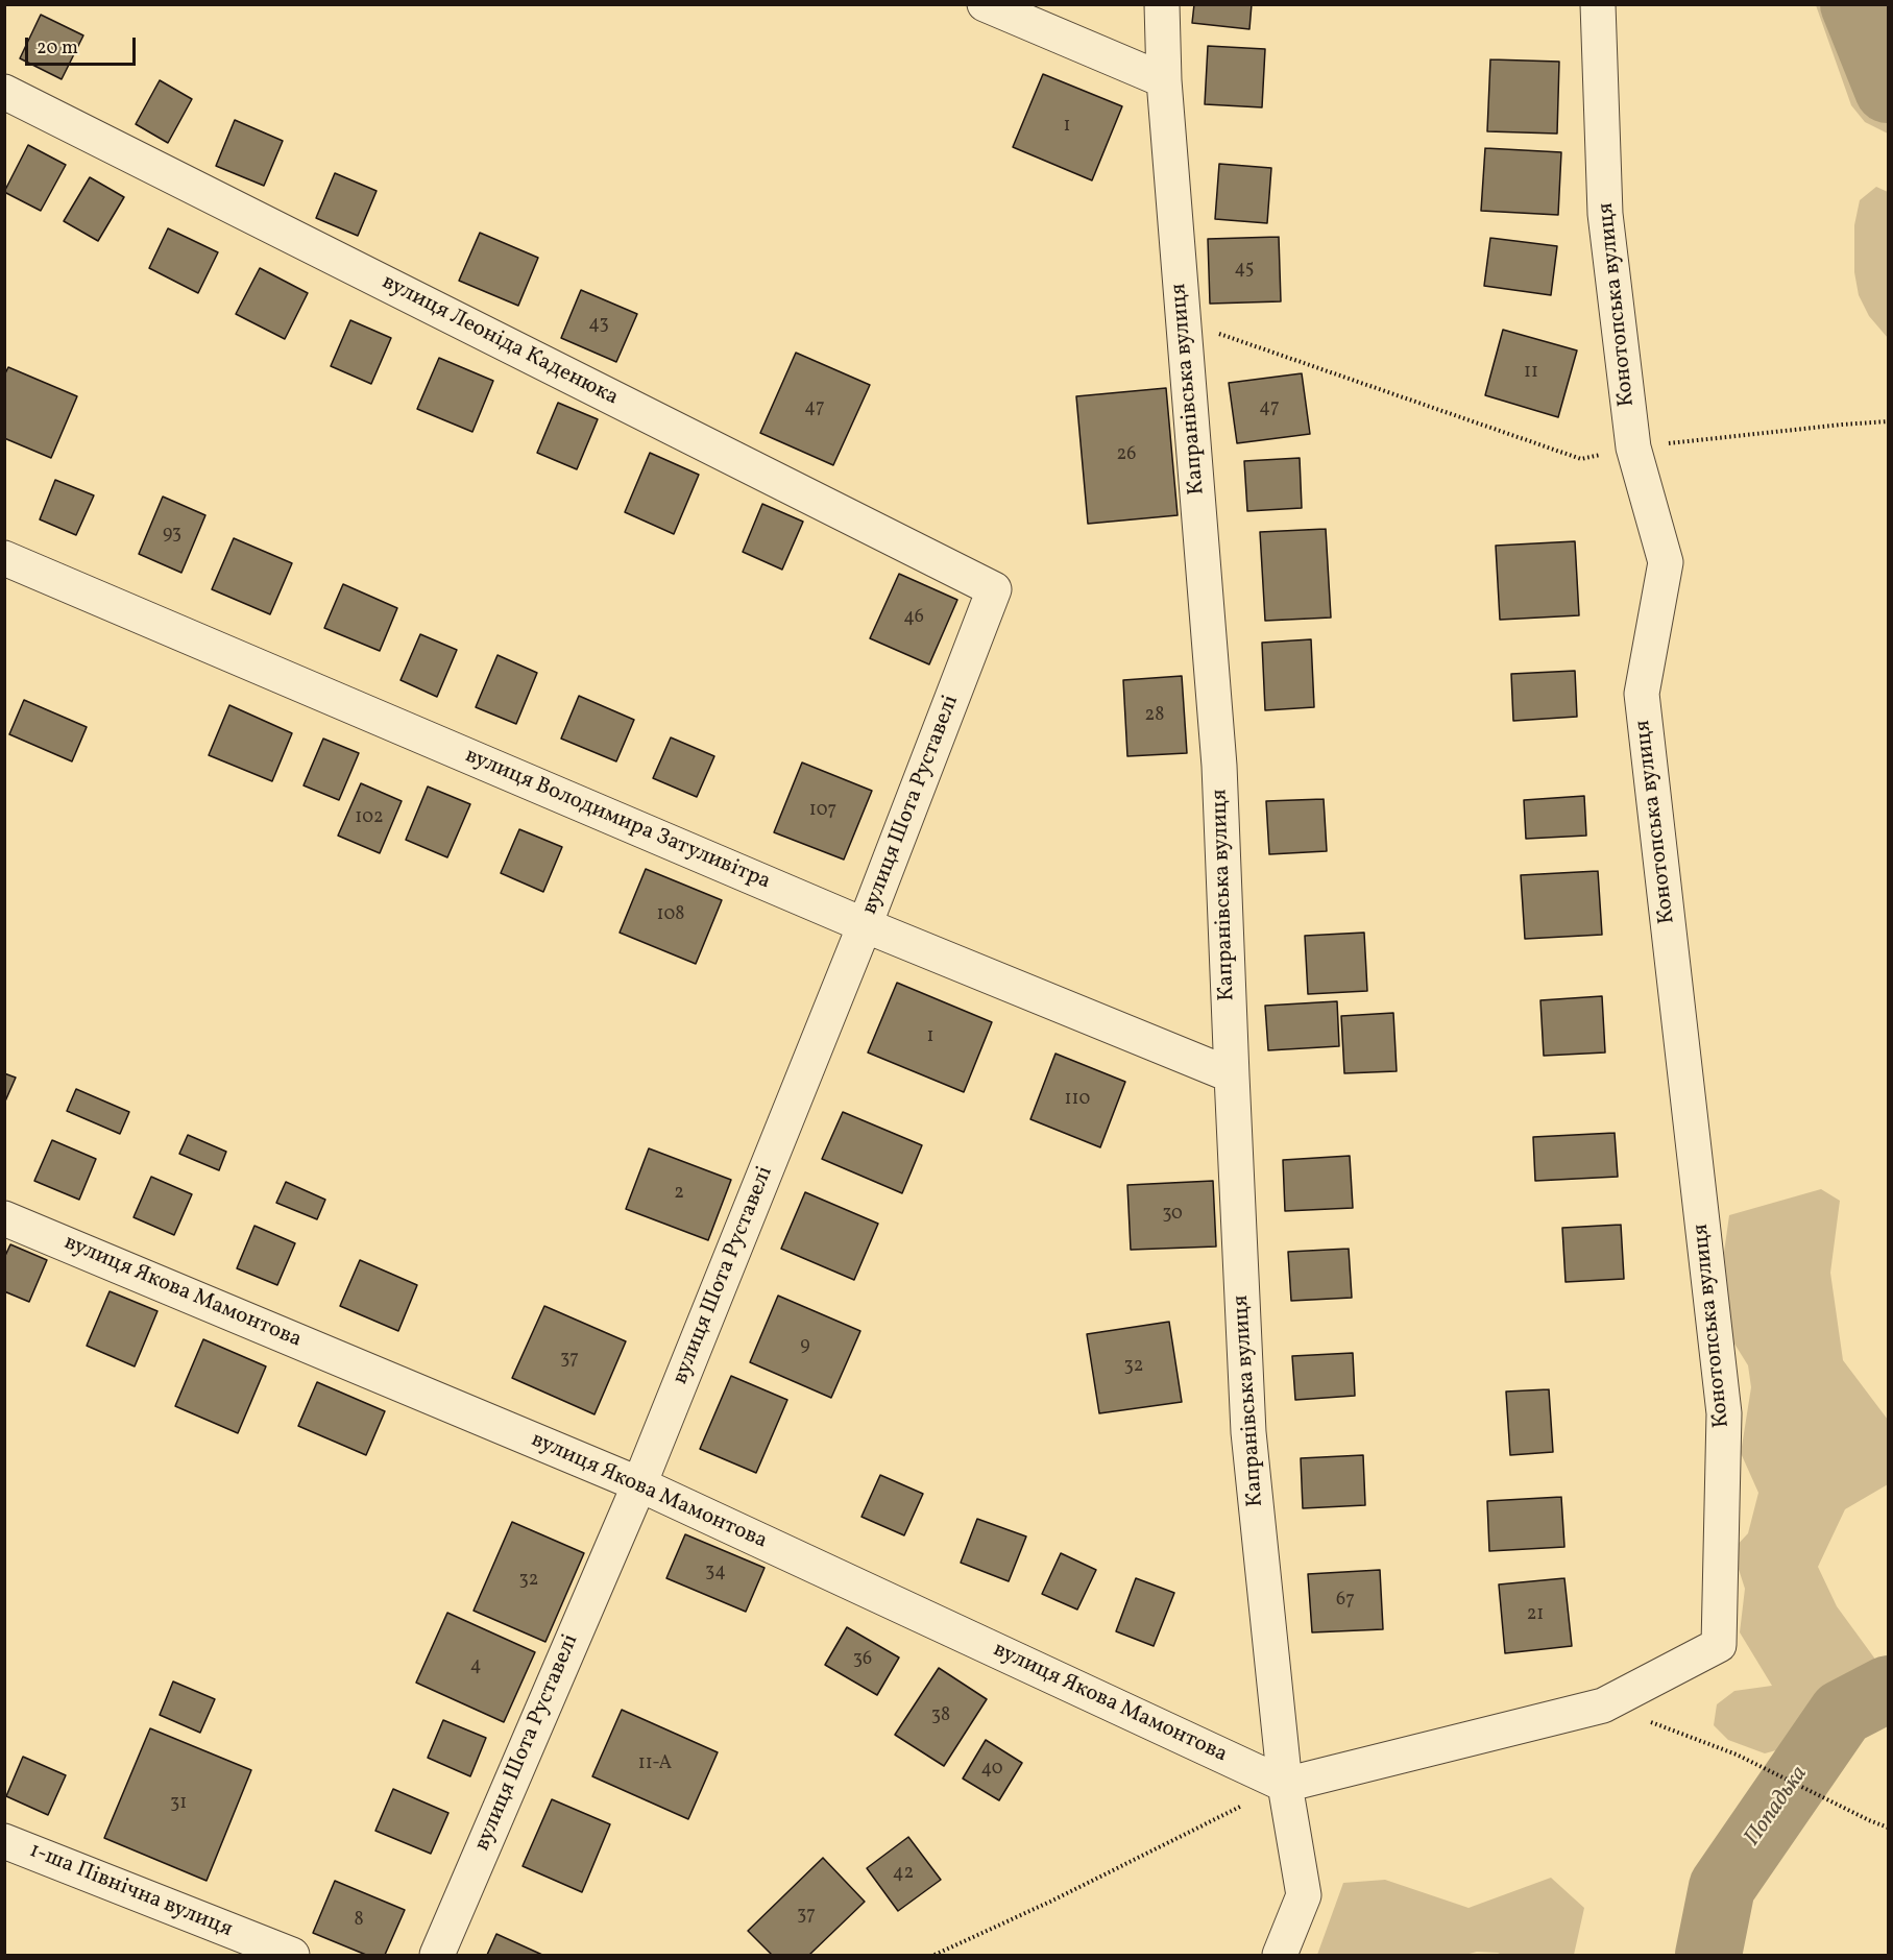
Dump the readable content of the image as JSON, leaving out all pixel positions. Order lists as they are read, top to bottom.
{
  "streets": {
    "street": [
      "Конотопська вулиця",
      "вулиця Леоніда Каденюка",
      "Капранівська вулиця",
      "вулиця Шота Руставелі",
      "вулиця Володимира Затуливітра",
      "вулиця Якова Мамонтова",
      "1-ша Північна вулиця"
    ]
  },
  "crossings": [
    ["вулиця Леоніда Каденюка", "вулиця Шота Руставелі"],
    ["Капранівська вулиця", "вулиця Володимира Затуливітра"],
    ["Капранівська вулиця", "вулиця Якова Мамонтова"],
    ["вулиця Шота Руставелі", "вулиця Володимира Затуливітра"],
    ["вулиця Шота Руставелі", "вулиця Якова Мамонтова"]
  ],
  "water": ["Попадька"],
  "house_numbers": [
    "1",
    "45",
    "43",
    "11",
    "47",
    "47",
    "26",
    "93",
    "46",
    "28",
    "107",
    "102",
    "108",
    "1",
    "110",
    "2",
    "30",
    "9",
    "37",
    "32",
    "34",
    "32",
    "67",
    "21",
    "36",
    "4",
    "38",
    "11-А",
    "40",
    "31",
    "42",
    "37",
    "8"
  ],
  "scale_bar": "20 m"
}
